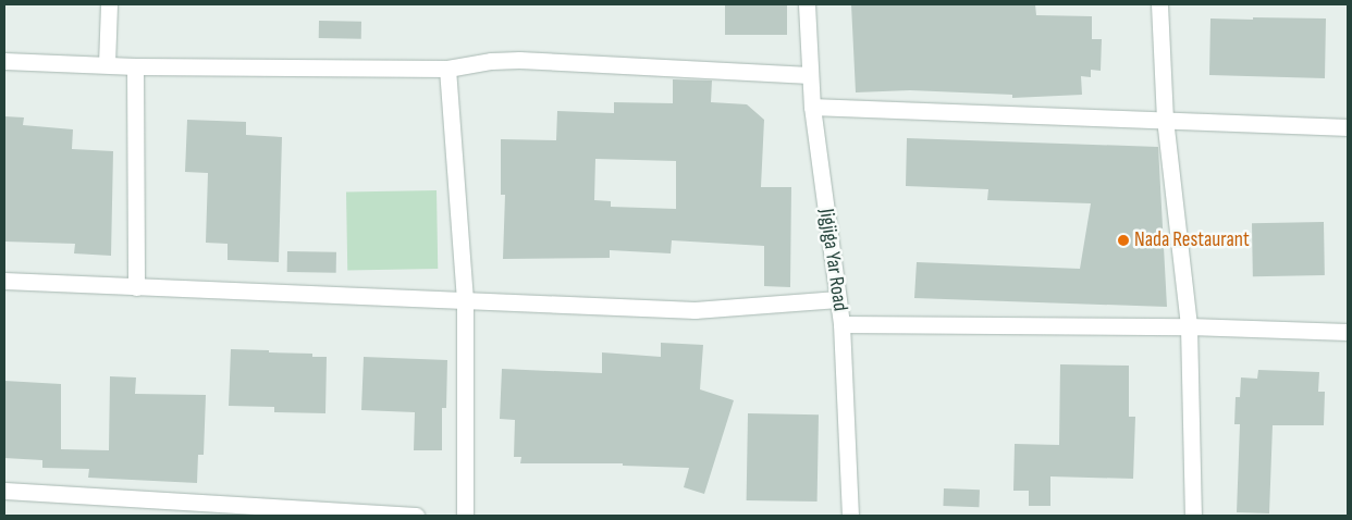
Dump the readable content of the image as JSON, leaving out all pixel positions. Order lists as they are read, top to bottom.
{
  "streets": {
    "street": ["Jigjiga Yar Road"]
  },
  "places": ["Nada Restaurant"]
}
